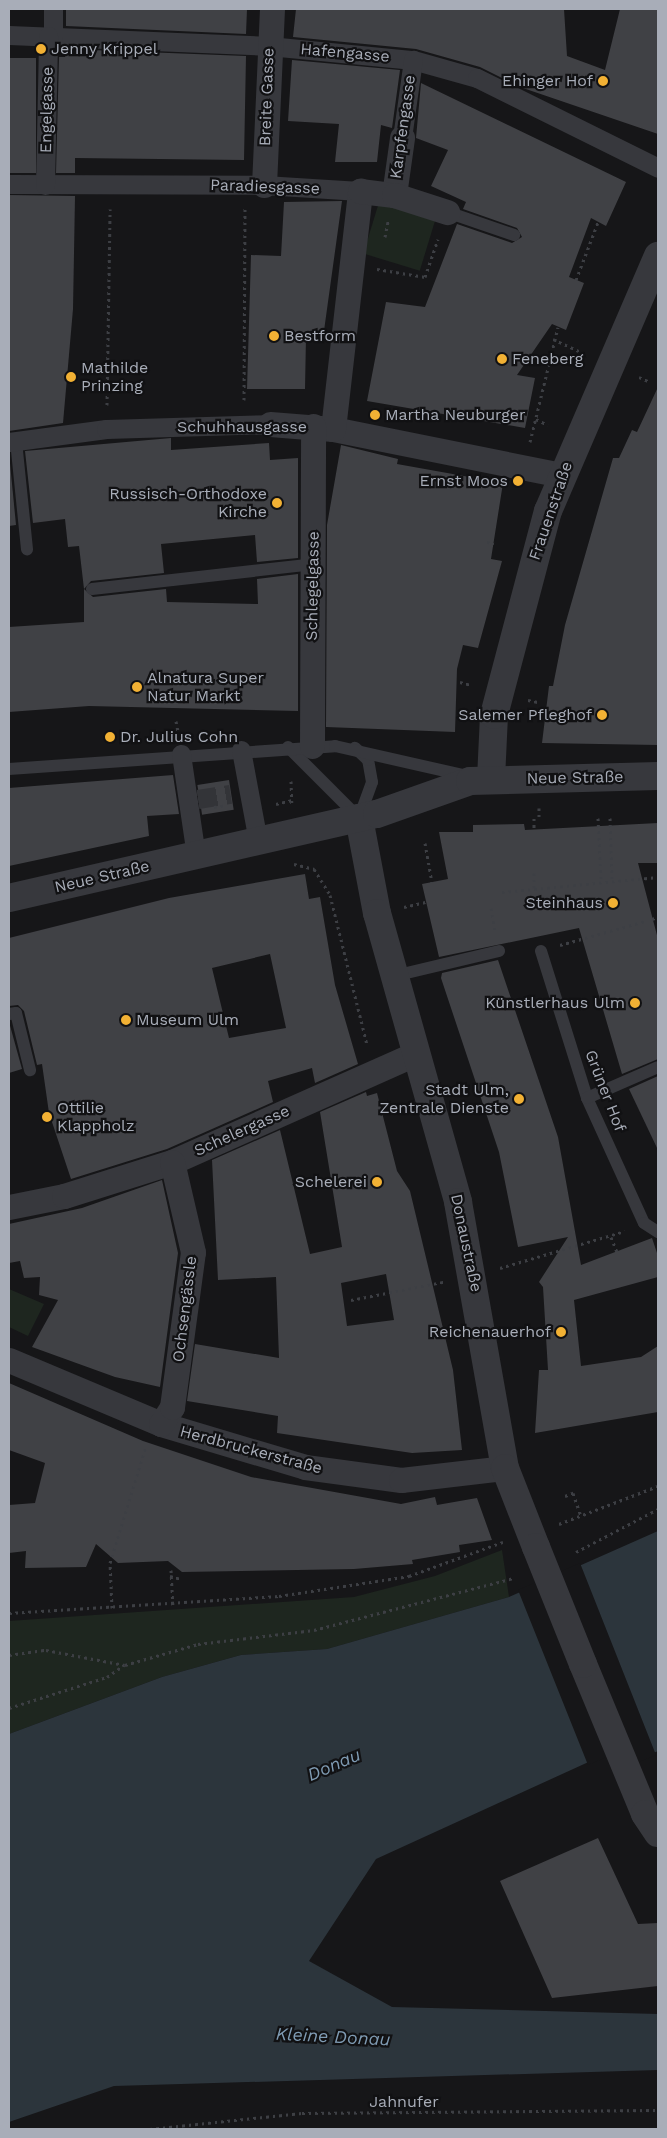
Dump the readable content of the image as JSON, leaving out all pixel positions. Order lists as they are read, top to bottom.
{
  "streets": {
    "street": [
      "Hafengasse",
      "Breite Gasse",
      "Engelgasse",
      "Karpfengasse",
      "Paradiesgasse",
      "Schuhhausgasse",
      "Frauenstraße",
      "Schlegelgasse",
      "Neue Straße",
      "Schelergasse",
      "Donaustraße",
      "Ochsengässle",
      "Herdbruckerstraße"
    ],
    "lane": ["Grüner Hof"],
    "path": ["Jahnufer"]
  },
  "crossings": [
    ["Hafengasse", "Breite Gasse"],
    ["Hafengasse", "Engelgasse"],
    ["Hafengasse", "Karpfengasse"],
    ["Breite Gasse", "Paradiesgasse"],
    ["Engelgasse", "Paradiesgasse"],
    ["Karpfengasse", "Paradiesgasse"],
    ["Schuhhausgasse", "Frauenstraße"],
    ["Schuhhausgasse", "Schlegelgasse"],
    ["Frauenstraße", "Neue Straße"],
    ["Schlegelgasse", "Neue Straße"],
    ["Neue Straße", "Donaustraße"],
    ["Schelergasse", "Donaustraße"],
    ["Schelergasse", "Ochsengässle"],
    ["Donaustraße", "Herdbruckerstraße"],
    ["Ochsengässle", "Herdbruckerstraße"]
  ],
  "water": ["Donau", "Kleine Donau"],
  "places": [
    "Jenny Krippel",
    "Ehinger Hof",
    "Bestform",
    "Feneberg",
    "Mathilde Prinzing",
    "Martha Neuburger",
    "Ernst Moos",
    "Russisch-Orthodoxe Kirche",
    "Alnatura Super Natur Markt",
    "Salemer Pfleghof",
    "Dr. Julius Cohn",
    "Steinhaus",
    "Künstlerhaus Ulm",
    "Museum Ulm",
    "Stadt Ulm, Zentrale Dienste",
    "Ottilie Klappholz",
    "Schelerei",
    "Reichenauerhof"
  ]
}
